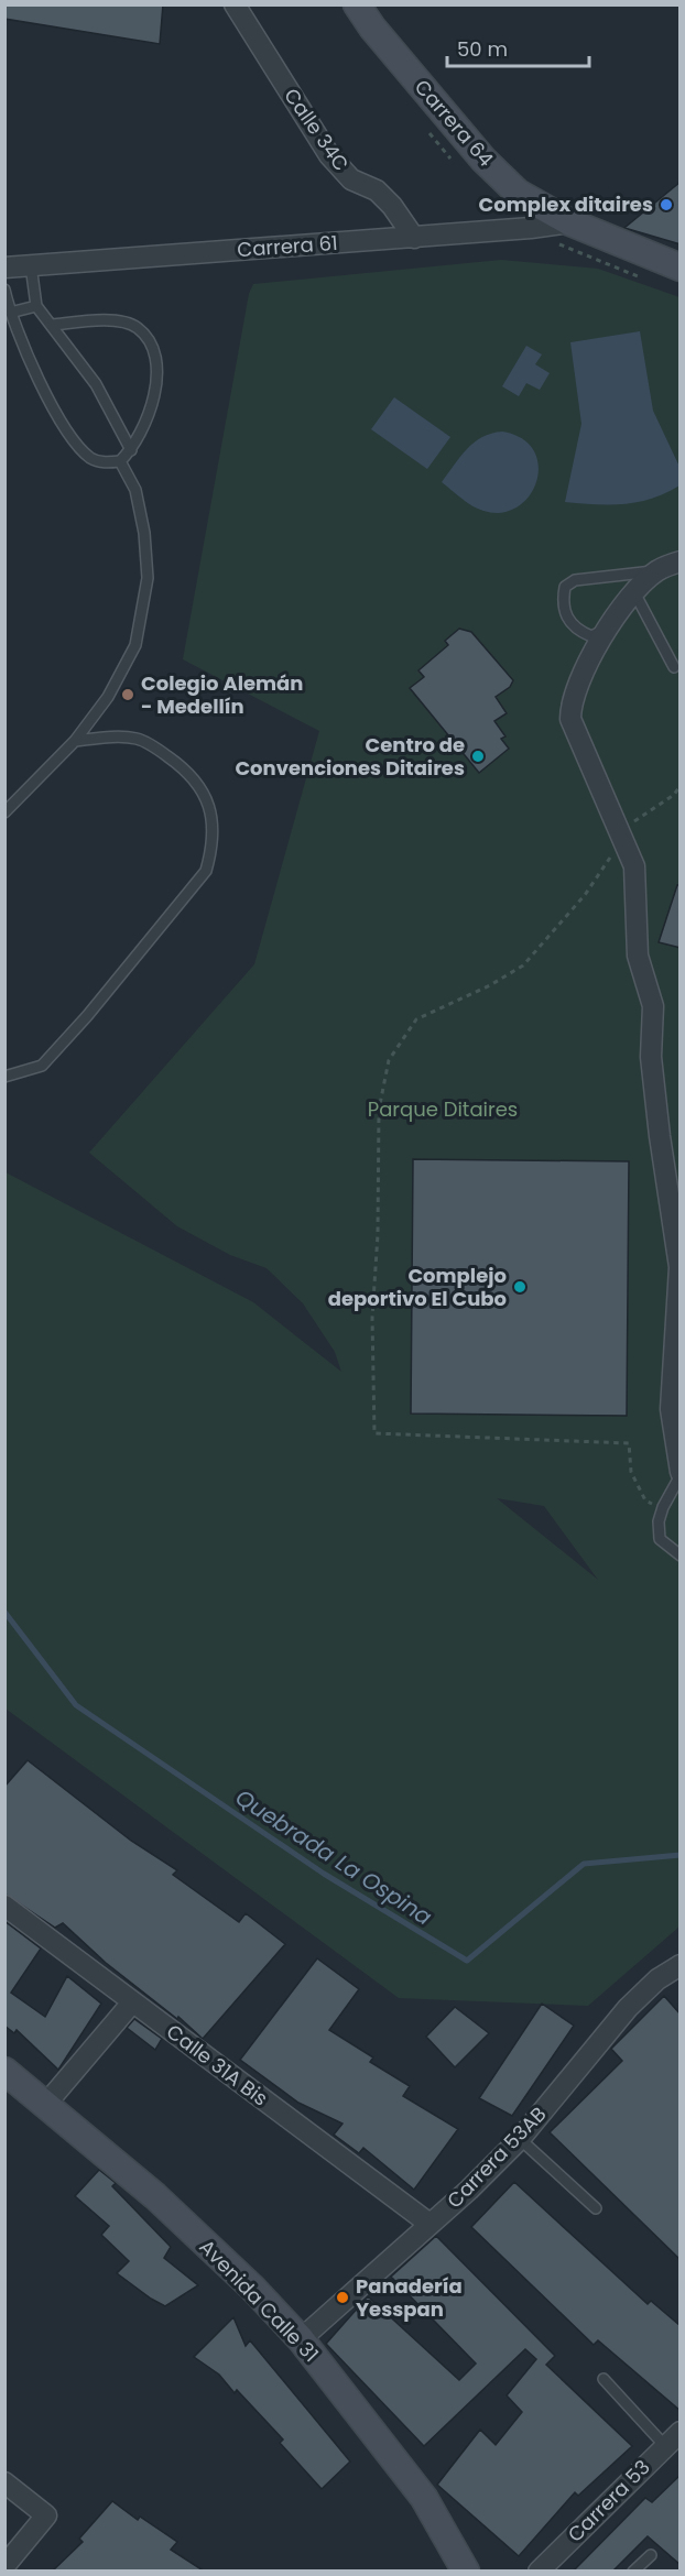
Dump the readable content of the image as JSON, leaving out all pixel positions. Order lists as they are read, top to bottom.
{
  "streets": {
    "street": [
      "Carrera 64",
      "Calle 34C",
      "Carrera 61",
      "Calle 31A Bis",
      "Carrera 53AB",
      "Avenida Calle 31",
      "Carrera 53"
    ]
  },
  "crossings": [
    ["Carrera 64", "Carrera 61"],
    ["Calle 34C", "Carrera 61"],
    ["Calle 31A Bis", "Carrera 53AB"],
    ["Carrera 53AB", "Avenida Calle 31"]
  ],
  "water": ["Quebrada La Ospina"],
  "parks": ["Parque Ditaires"],
  "places": [
    "Complex ditaires",
    "Colegio Alemán - Medellín",
    "Centro de Convenciones Ditaires",
    "Complejo deportivo El Cubo",
    "Panadería Yesspan"
  ],
  "scale_bar": "50 m"
}
